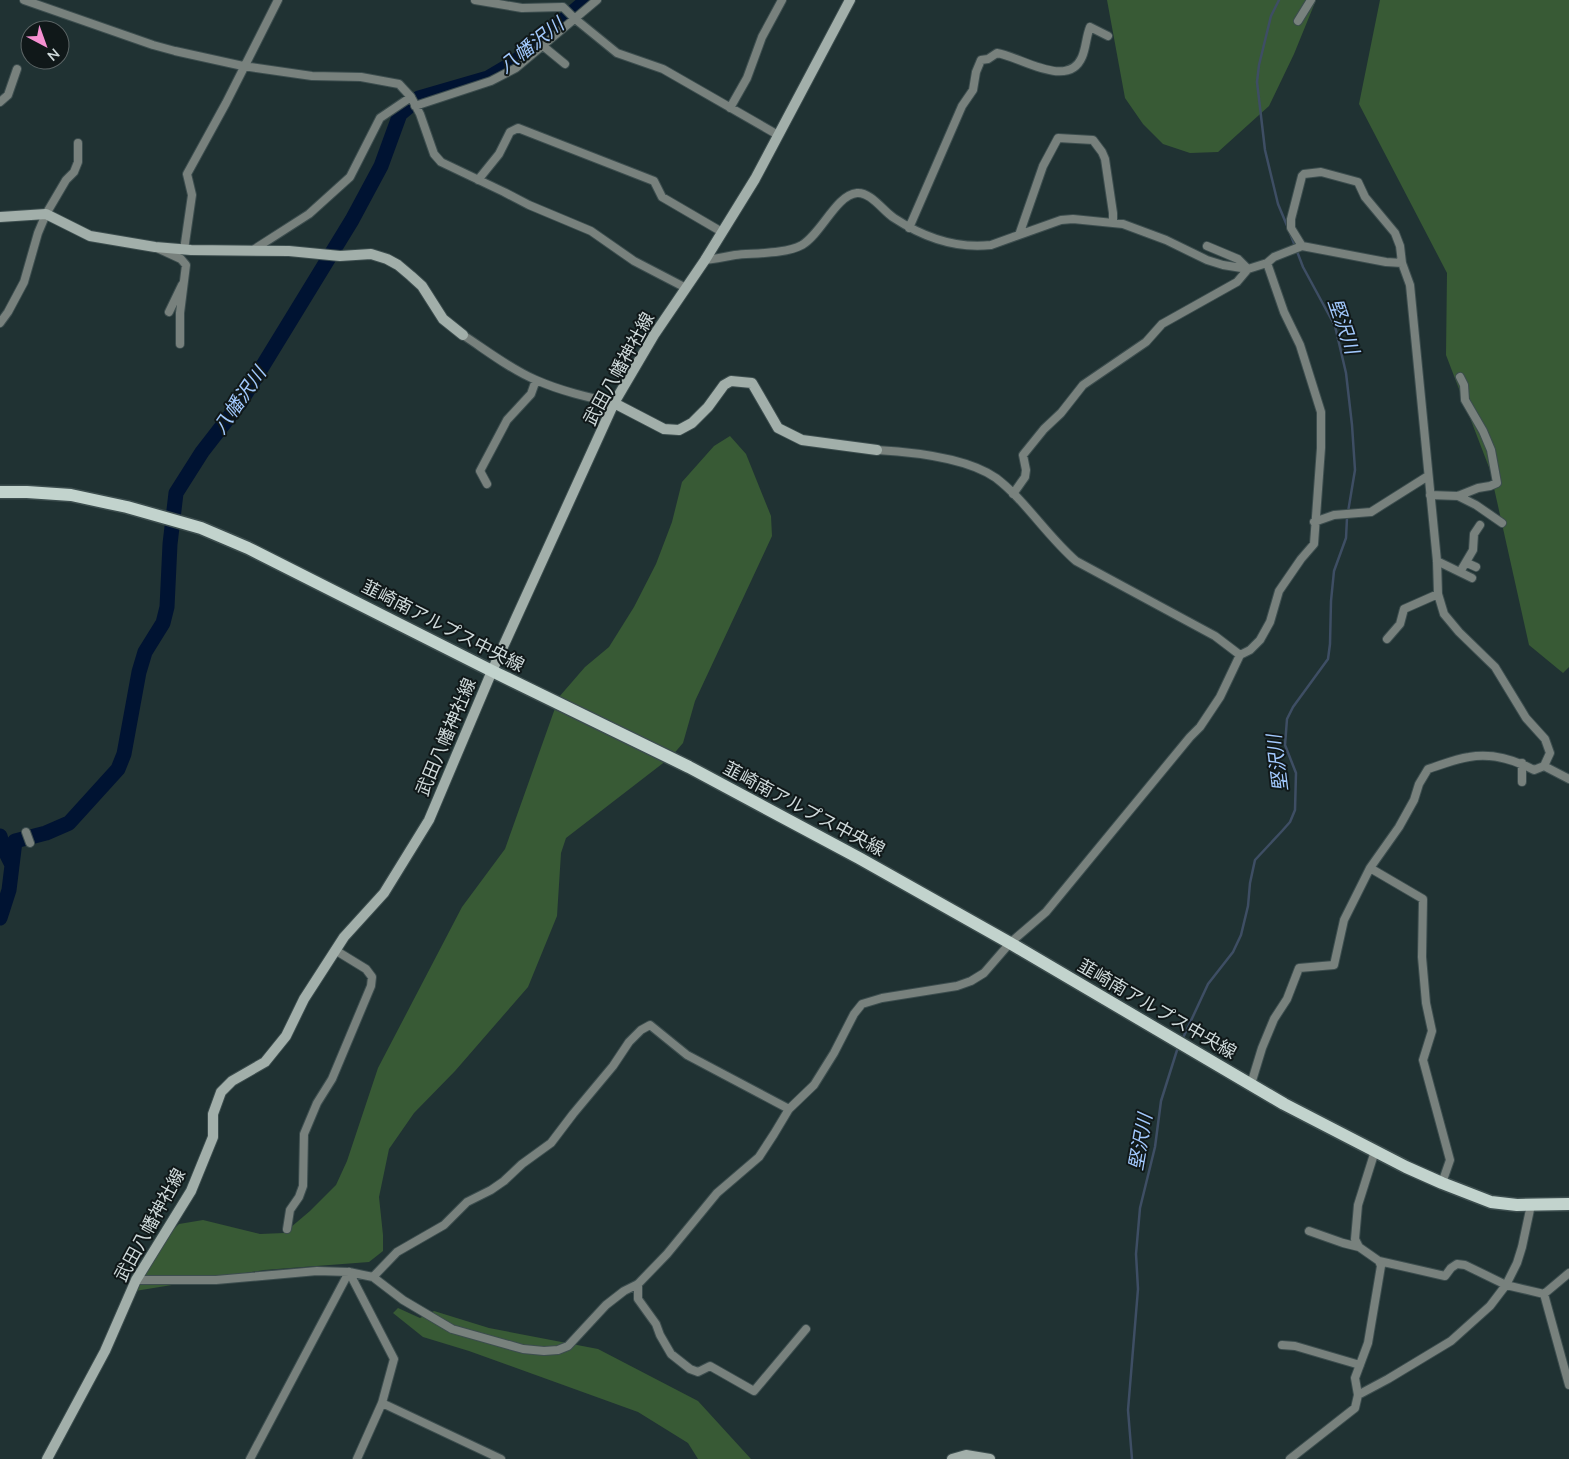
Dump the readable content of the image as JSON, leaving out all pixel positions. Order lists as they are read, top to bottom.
{
  "streets": {
    "main road": ["武田八幡神社線", "韮崎南アルプス中央線"]
  },
  "crossings": [
    ["武田八幡神社線", "韮崎南アルプス中央線"]
  ],
  "water": ["八幡沢川", "堅沢川"],
  "north": "bottom right"
}
